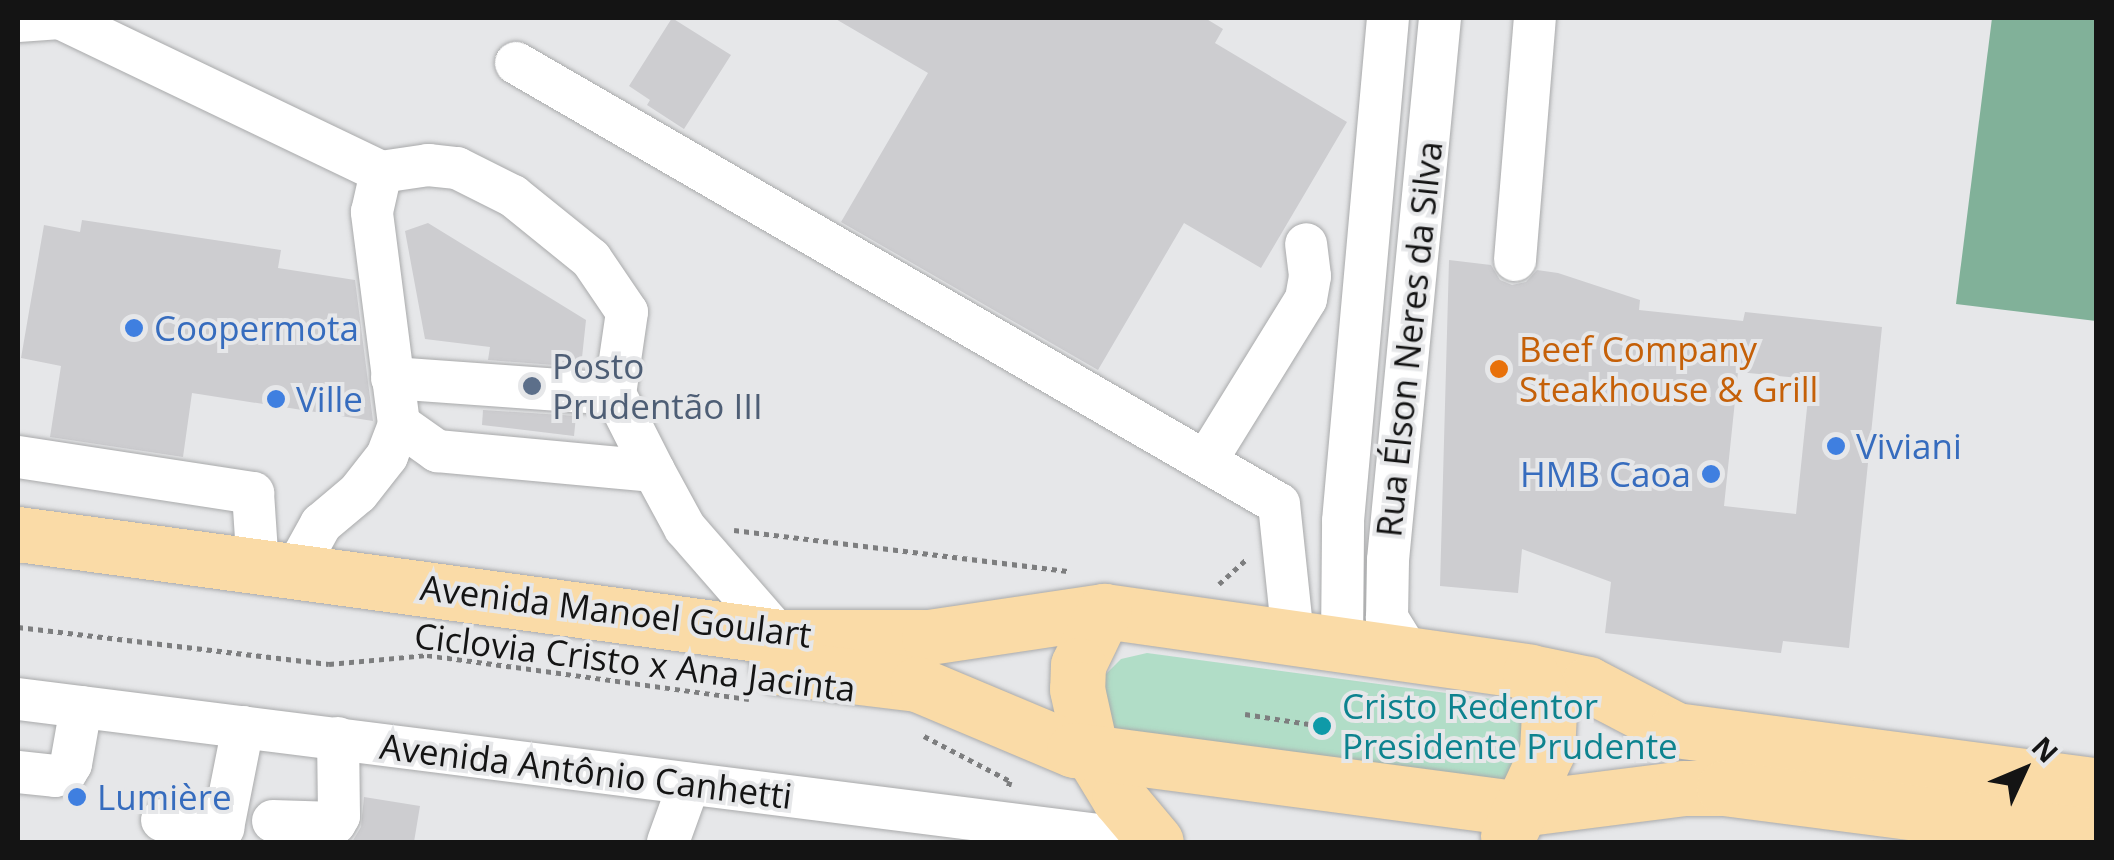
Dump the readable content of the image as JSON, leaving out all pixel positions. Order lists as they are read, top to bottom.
{
  "streets": {
    "main road": ["Avenida Manoel Goulart"],
    "street": ["Rua Élson Neres da Silva", "Avenida Antônio Canhetti"],
    "path": ["Ciclovia Cristo x Ana Jacinta"]
  },
  "crossings": [
    ["Rua Élson Neres da Silva", "Avenida Manoel Goulart"]
  ],
  "places": [
    "Coopermota",
    "Beef Company Steakhouse & Grill",
    "Posto Prudentão III",
    "Ville",
    "Viviani",
    "HMB Caoa",
    "Cristo Redentor Presidente Prudente",
    "Lumière"
  ],
  "north": "top right"
}
